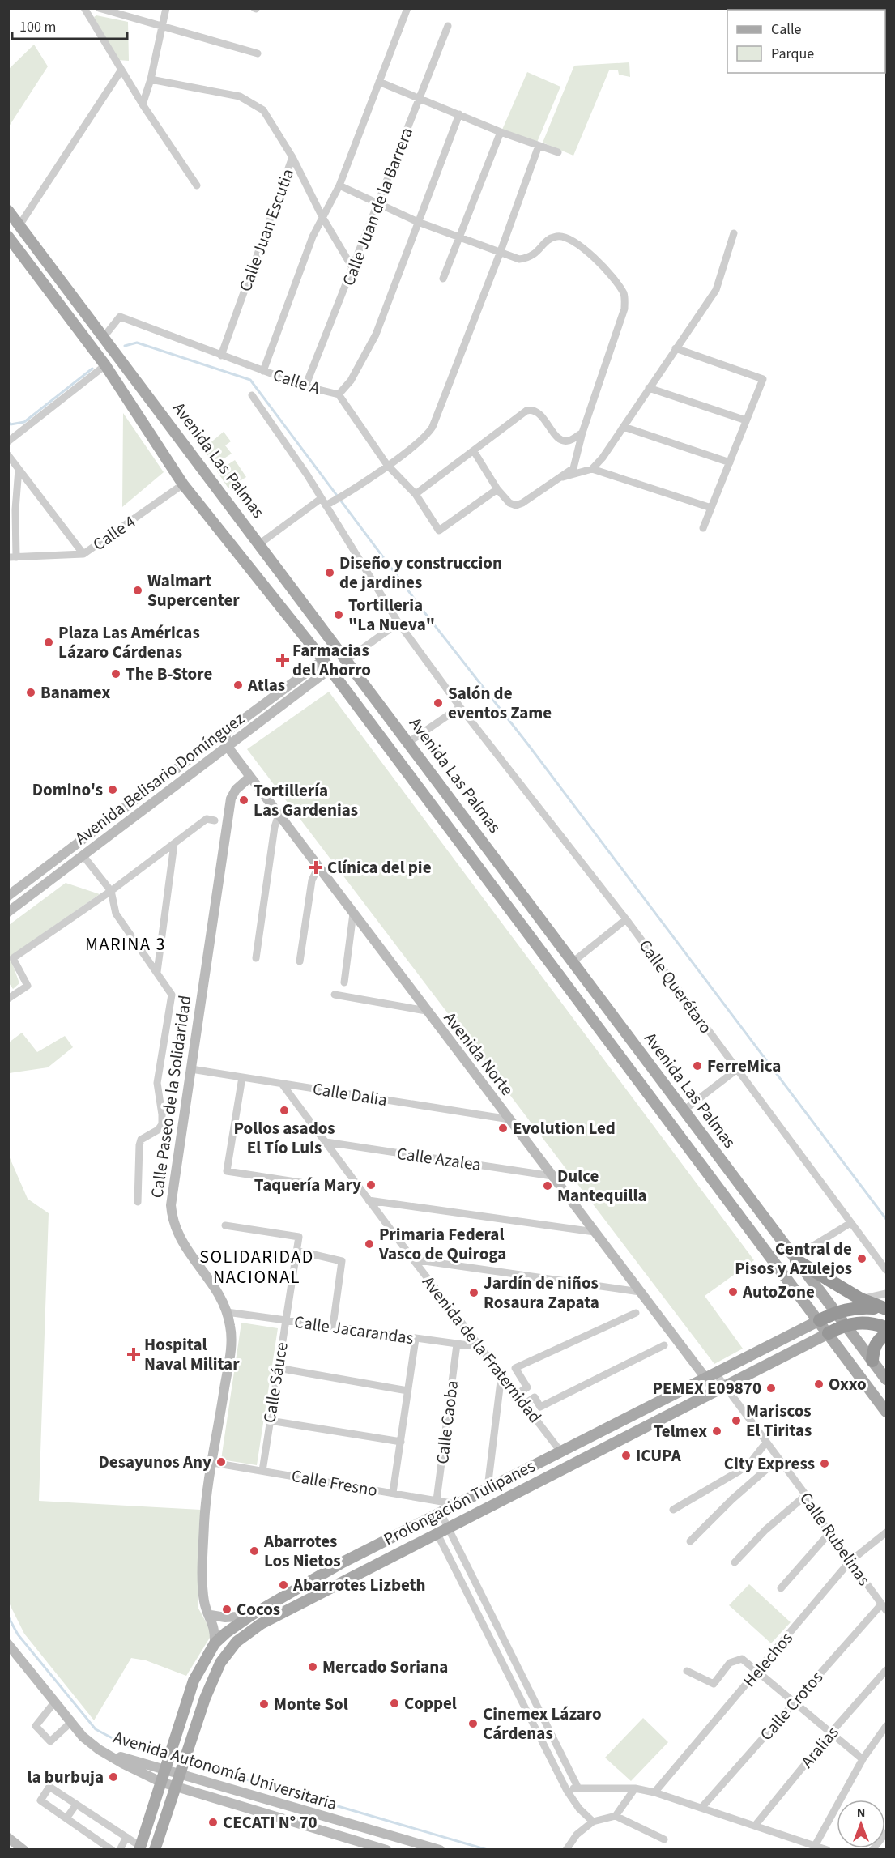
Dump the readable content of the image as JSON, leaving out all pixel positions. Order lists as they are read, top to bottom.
{
  "streets": {
    "main road": ["Avenida Las Palmas", "Prolongación Tulipanes"],
    "street": [
      "Calle Juan de la Barrera",
      "Calle Juan Escutia",
      "Calle A",
      "Calle 4",
      "Avenida Belisario Domínguez",
      "Calle Querétaro",
      "Avenida Norte",
      "Calle Dalia",
      "Calle Paseo de la Solidaridad",
      "Calle Azalea",
      "Calle Jacarandas",
      "Avenida de la Fraternidad",
      "Calle Sáuce",
      "Calle Caoba",
      "Calle Fresno",
      "Calle Rubelinas",
      "Helechos",
      "Calle Crotos",
      "Aralias",
      "Avenida Autonomía Universitaria"
    ]
  },
  "crossings": [
    ["Calle Juan de la Barrera", "Calle A"],
    ["Calle Juan Escutia", "Calle A"],
    ["Calle A", "Avenida Las Palmas"],
    ["Avenida Las Palmas", "Calle 4"],
    ["Avenida Las Palmas", "Avenida Belisario Domínguez"],
    ["Avenida Las Palmas", "Prolongación Tulipanes"],
    ["Avenida Belisario Domínguez", "Avenida Norte"],
    ["Avenida Norte", "Calle Dalia"],
    ["Avenida Norte", "Calle Paseo de la Solidaridad"],
    ["Avenida Norte", "Calle Azalea"],
    ["Avenida Norte", "Prolongación Tulipanes"],
    ["Avenida Norte", "Calle Rubelinas"],
    ["Calle Dalia", "Calle Paseo de la Solidaridad"],
    ["Calle Dalia", "Avenida de la Fraternidad"],
    ["Calle Paseo de la Solidaridad", "Calle Jacarandas"],
    ["Calle Paseo de la Solidaridad", "Calle Fresno"],
    ["Calle Paseo de la Solidaridad", "Prolongación Tulipanes"],
    ["Calle Azalea", "Avenida de la Fraternidad"],
    ["Calle Jacarandas", "Avenida de la Fraternidad"],
    ["Calle Jacarandas", "Calle Sáuce"],
    ["Calle Jacarandas", "Calle Caoba"],
    ["Avenida de la Fraternidad", "Prolongación Tulipanes"],
    ["Calle Sáuce", "Calle Fresno"],
    ["Calle Caoba", "Calle Fresno"],
    ["Calle Fresno", "Prolongación Tulipanes"],
    ["Prolongación Tulipanes", "Calle Rubelinas"],
    ["Prolongación Tulipanes", "Avenida Autonomía Universitaria"],
    ["Calle Rubelinas", "Helechos"],
    ["Calle Rubelinas", "Calle Crotos"]
  ],
  "districts": ["MARINA 3", "SOLIDARIDAD NACIONAL"],
  "places": {
    "other": [
      "Diseño y construccion de jardines",
      "Walmart Supercenter",
      "Tortilleria \"La Nueva\"",
      "Plaza Las Américas Lázaro Cárdenas",
      "The B-Store",
      "Atlas",
      "Banamex",
      "Salón de eventos Zame",
      "Domino's",
      "Tortillería Las Gardenias",
      "FerreMica",
      "Pollos asados El Tío Luis",
      "Evolution Led",
      "Taquería Mary",
      "Dulce Mantequilla",
      "Primaria Federal Vasco de Quiroga",
      "Central de Pisos y Azulejos",
      "AutoZone",
      "Jardín de niños Rosaura Zapata",
      "Oxxo",
      "PEMEX E09870",
      "Mariscos El Tiritas",
      "Telmex",
      "ICUPA",
      "Desayunos Any",
      "City Express",
      "Abarrotes Los Nietos",
      "Abarrotes Lizbeth",
      "Cocos",
      "Mercado Soriana",
      "Coppel",
      "Monte Sol",
      "Cinemex Lázaro Cárdenas",
      "la burbuja",
      "CECATI N° 70"
    ],
    "health": ["Farmacias del Ahorro", "Clínica del pie", "Hospital Naval Militar"]
  },
  "legend": ["Calle", "Parque"],
  "scale_bar": "100 m",
  "north": "top"
}
